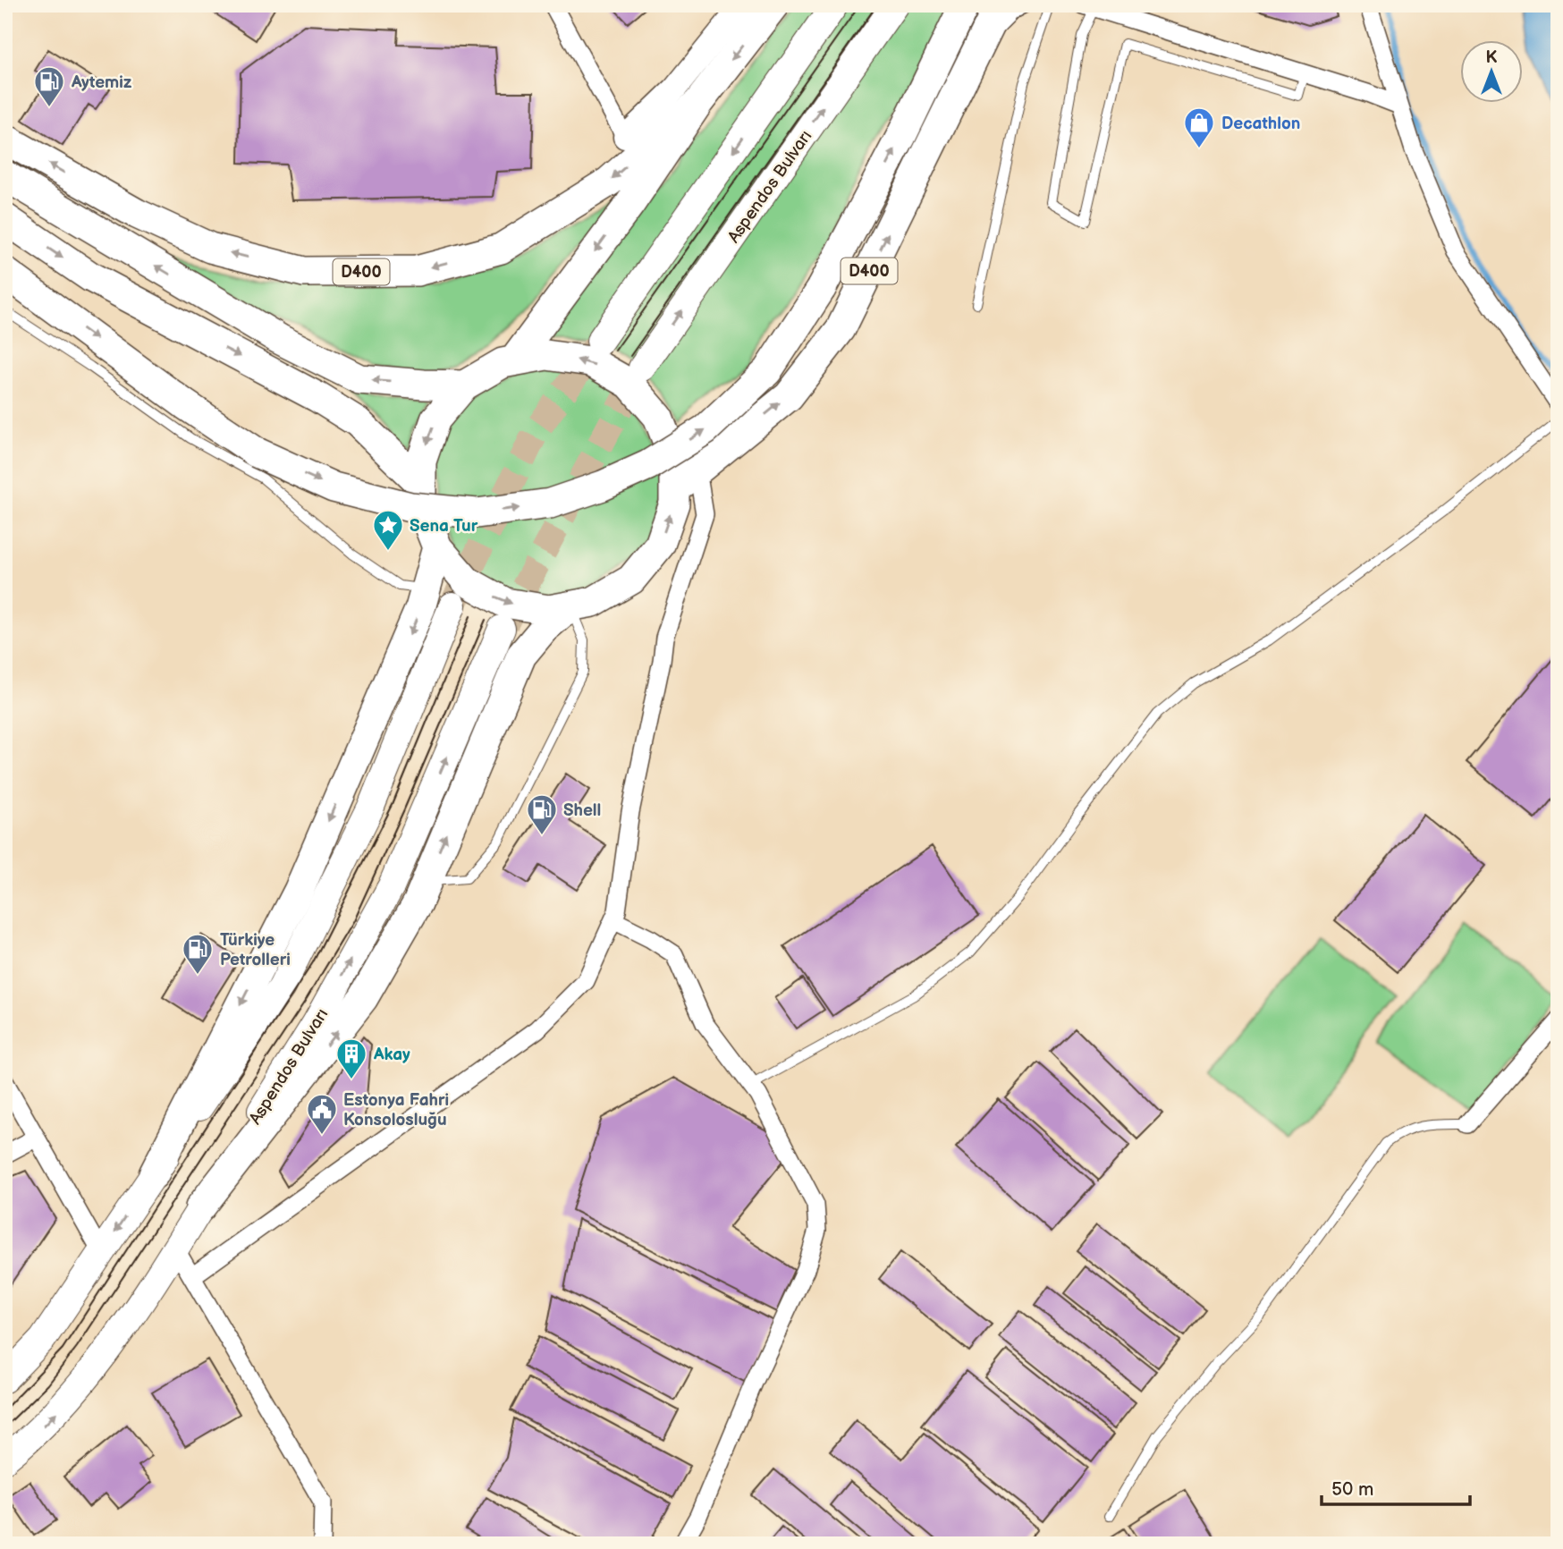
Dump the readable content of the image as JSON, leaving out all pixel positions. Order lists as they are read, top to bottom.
{
  "streets": {
    "highway": ["D400"],
    "main road": ["Aspendos Bulvarı"]
  },
  "places": {
    "fuel station": ["Aytemiz", "Shell", "Türkiye Petrolleri"],
    "shop": ["Decathlon"],
    "place": ["Sena Tur"],
    "building": ["Akay"],
    "public building": ["Estonya Fahri Konsolosluğu"]
  },
  "scale_bar": "50 m",
  "north": "top"
}
